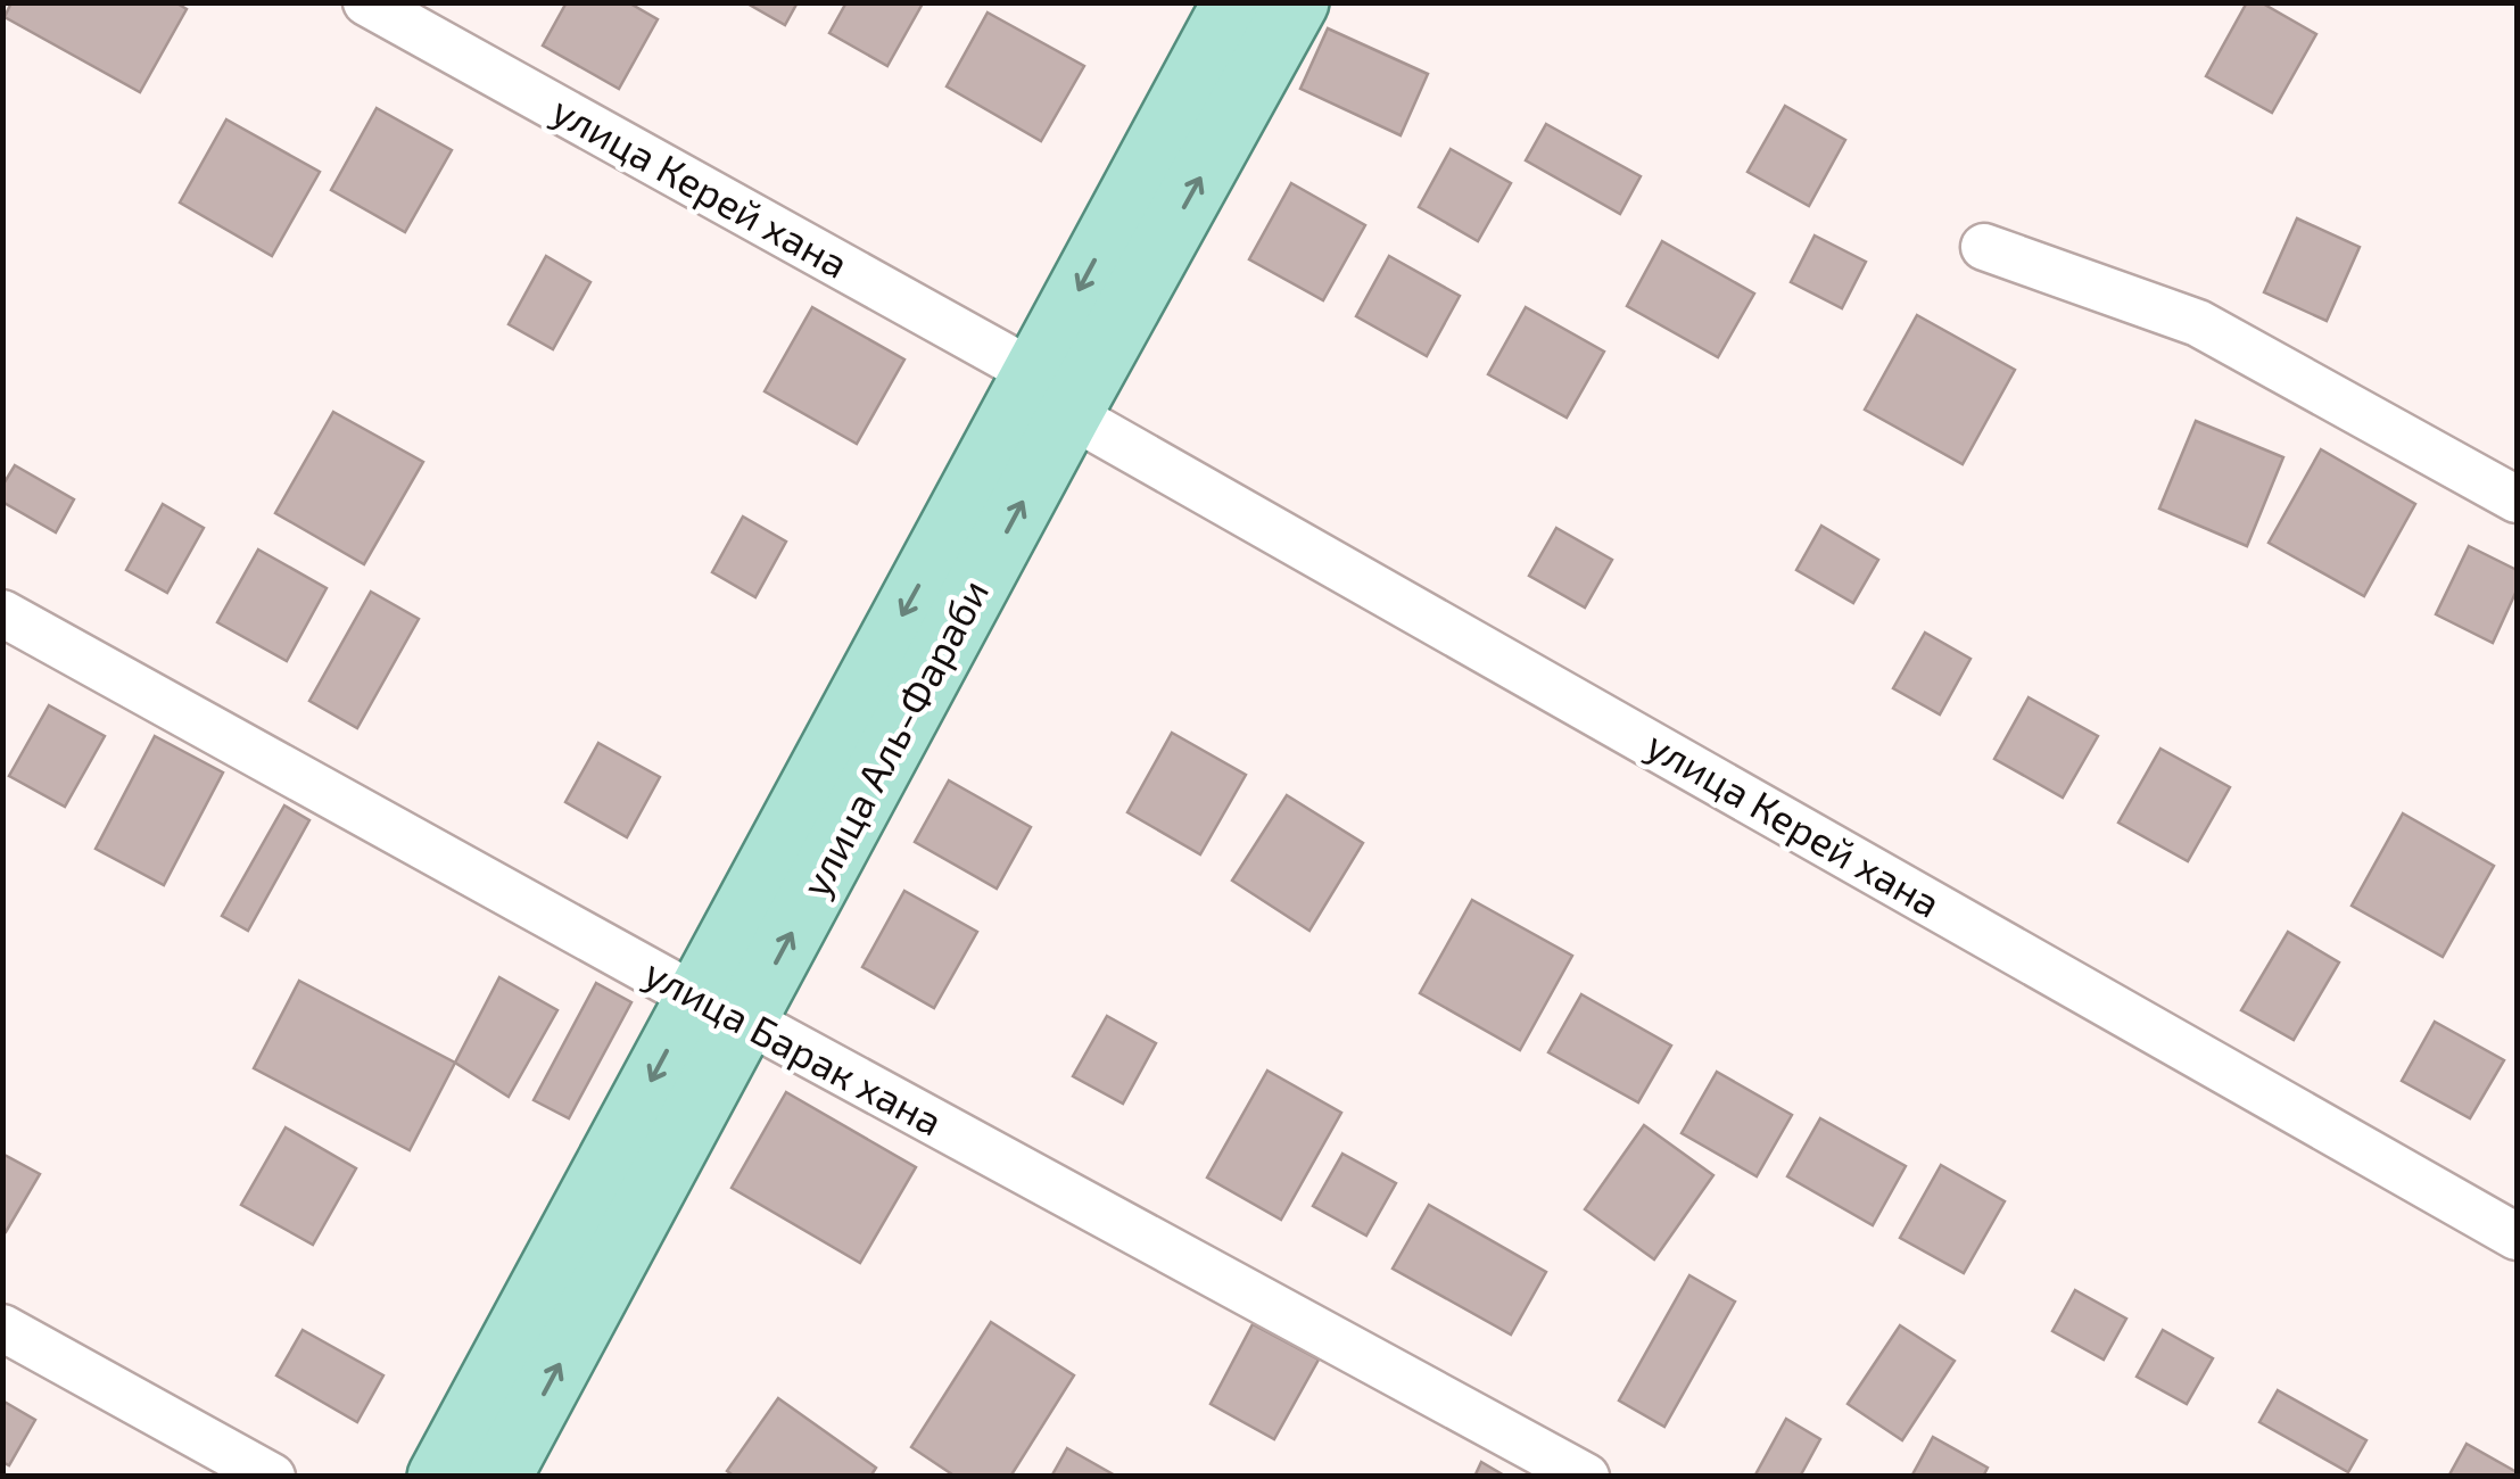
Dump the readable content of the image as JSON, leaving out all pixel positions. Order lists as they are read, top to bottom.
{
  "streets": {
    "main road": ["улица Аль-Фараби"],
    "street": ["улица Керей хана", "улица Барак хана"]
  },
  "crossings": [
    ["улица Керей хана", "улица Аль-Фараби"],
    ["улица Аль-Фараби", "улица Барак хана"]
  ]
}
